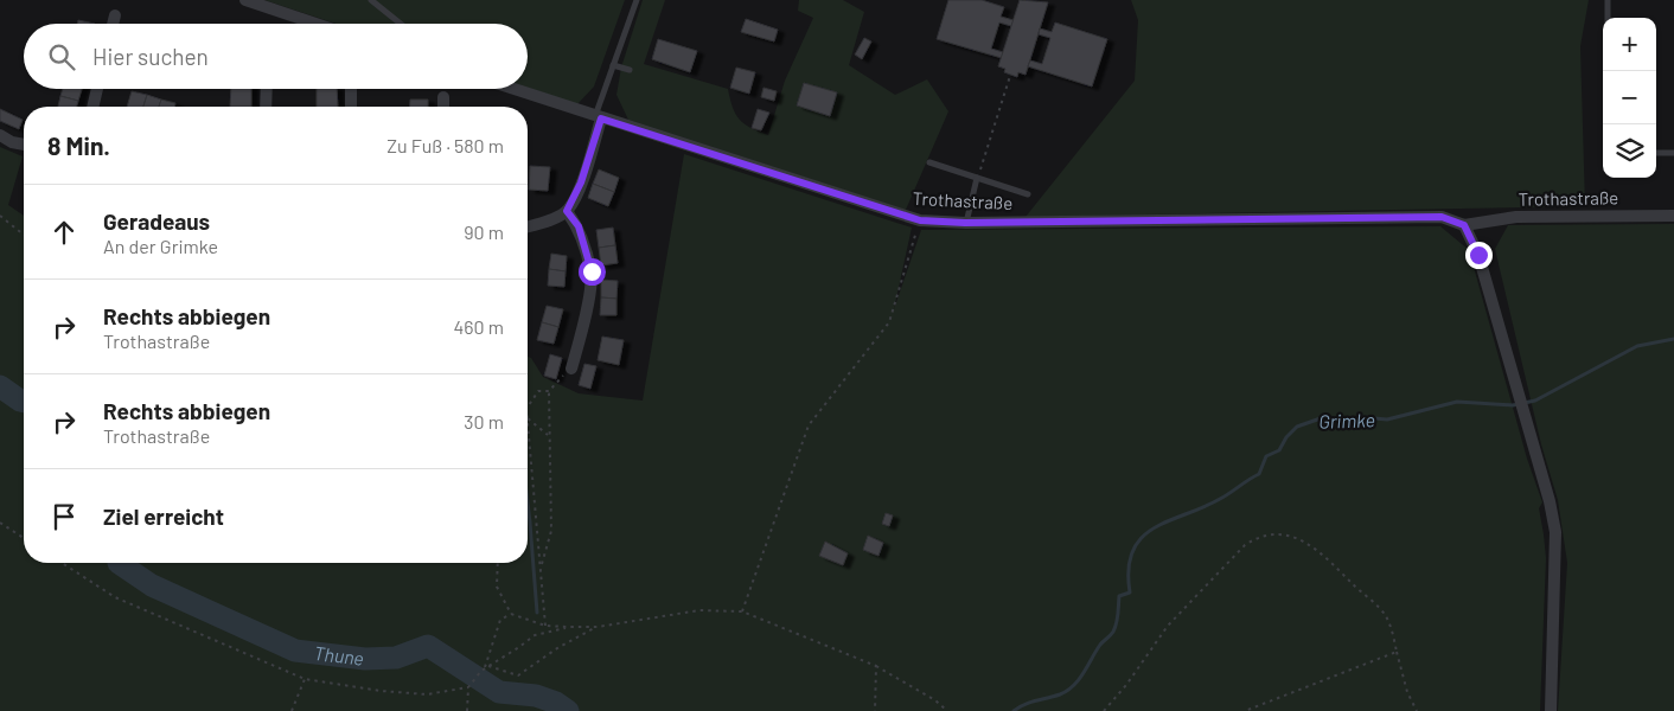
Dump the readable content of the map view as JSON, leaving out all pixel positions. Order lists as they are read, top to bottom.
{
  "streets": {
    "street": ["Trothastraße"]
  },
  "water": ["Grimke", "Thune"],
  "page": {
    "map_buttons": ["+", "−"],
    "search": "Hier suchen",
    "heading": ["8 Min.", "Zu Fuß · 580 m"],
    "list": [
      ["Geradeaus", "An der Grimke", "90 m"],
      ["Rechts abbiegen", "Trothastraße", "460 m"],
      ["Rechts abbiegen", "Trothastraße", "30 m"],
      "Ziel erreicht"
    ]
  }
}
